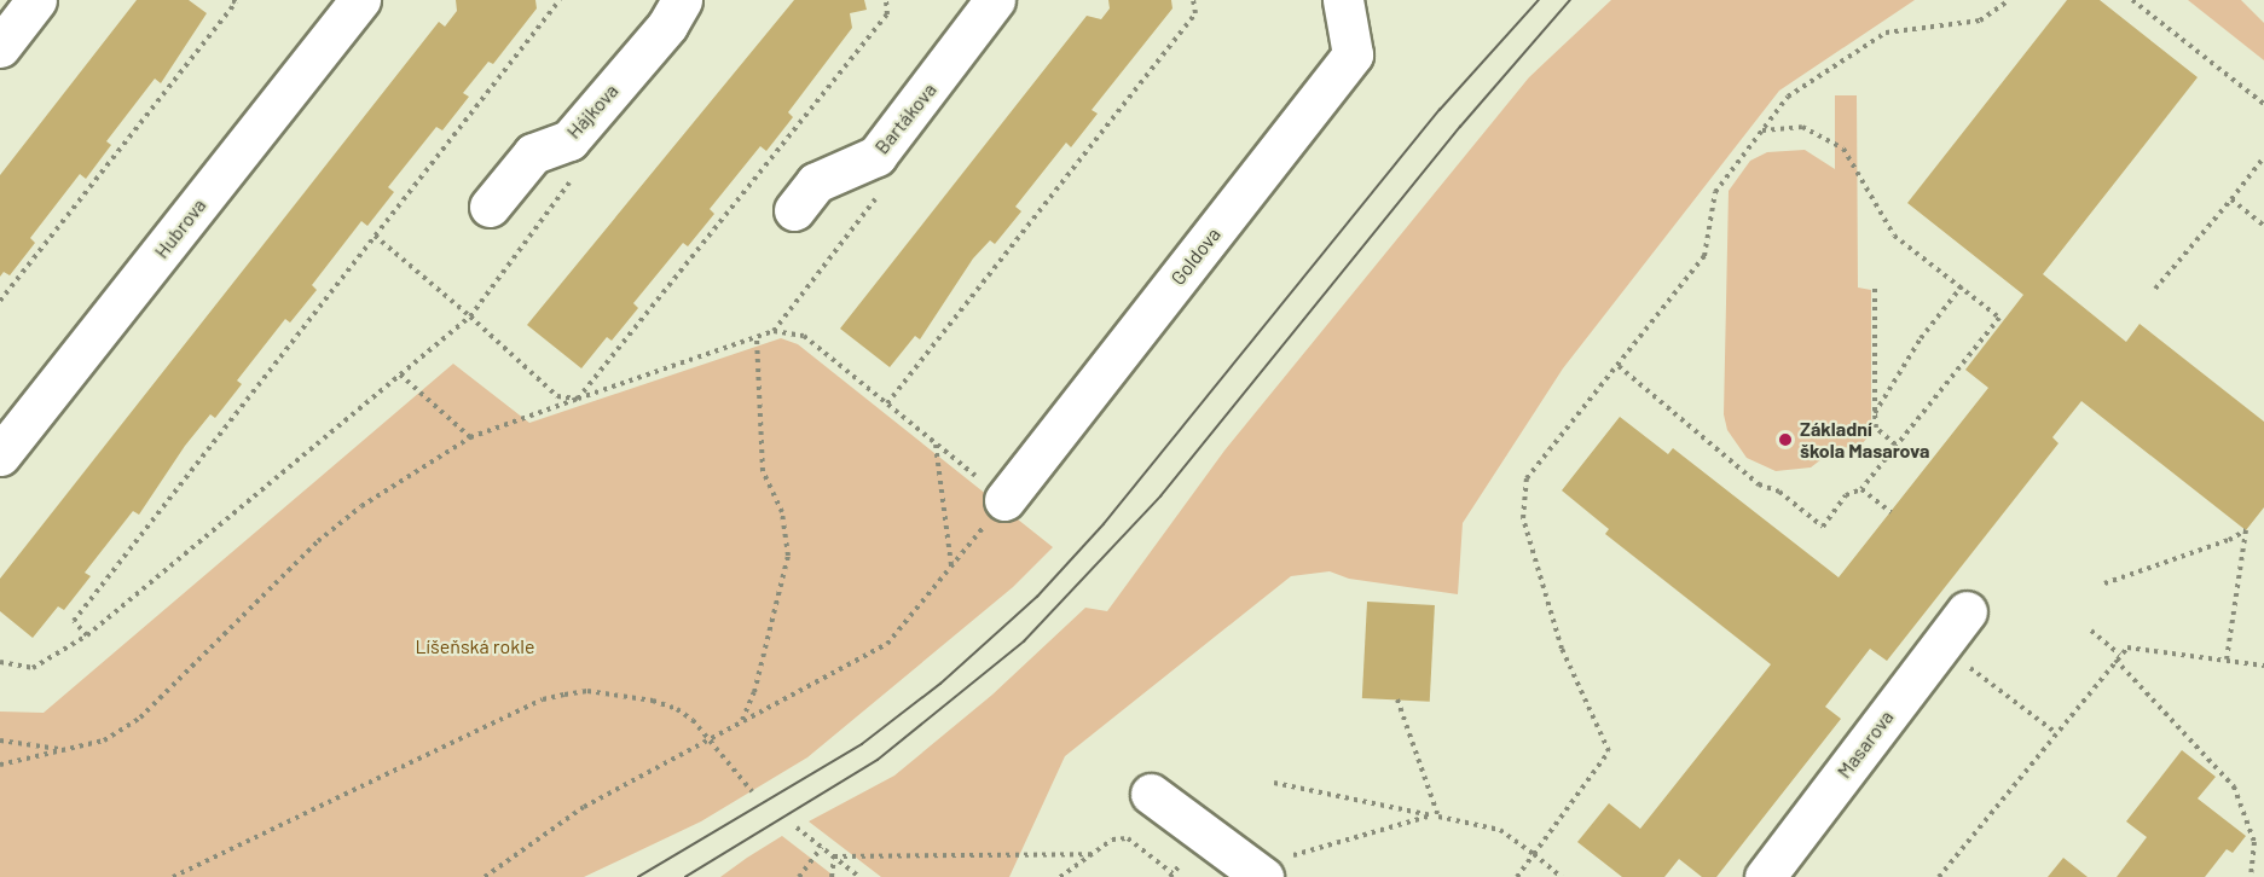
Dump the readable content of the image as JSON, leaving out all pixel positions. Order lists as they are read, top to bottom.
{
  "streets": {
    "street": [
      "Hájkova",
      "Bartákova",
      "Hubrova",
      "Goldova",
      "Masarova"
    ]
  },
  "parks": ["Líšeňská rokle"],
  "places": ["Základní škola Masarova"]
}
